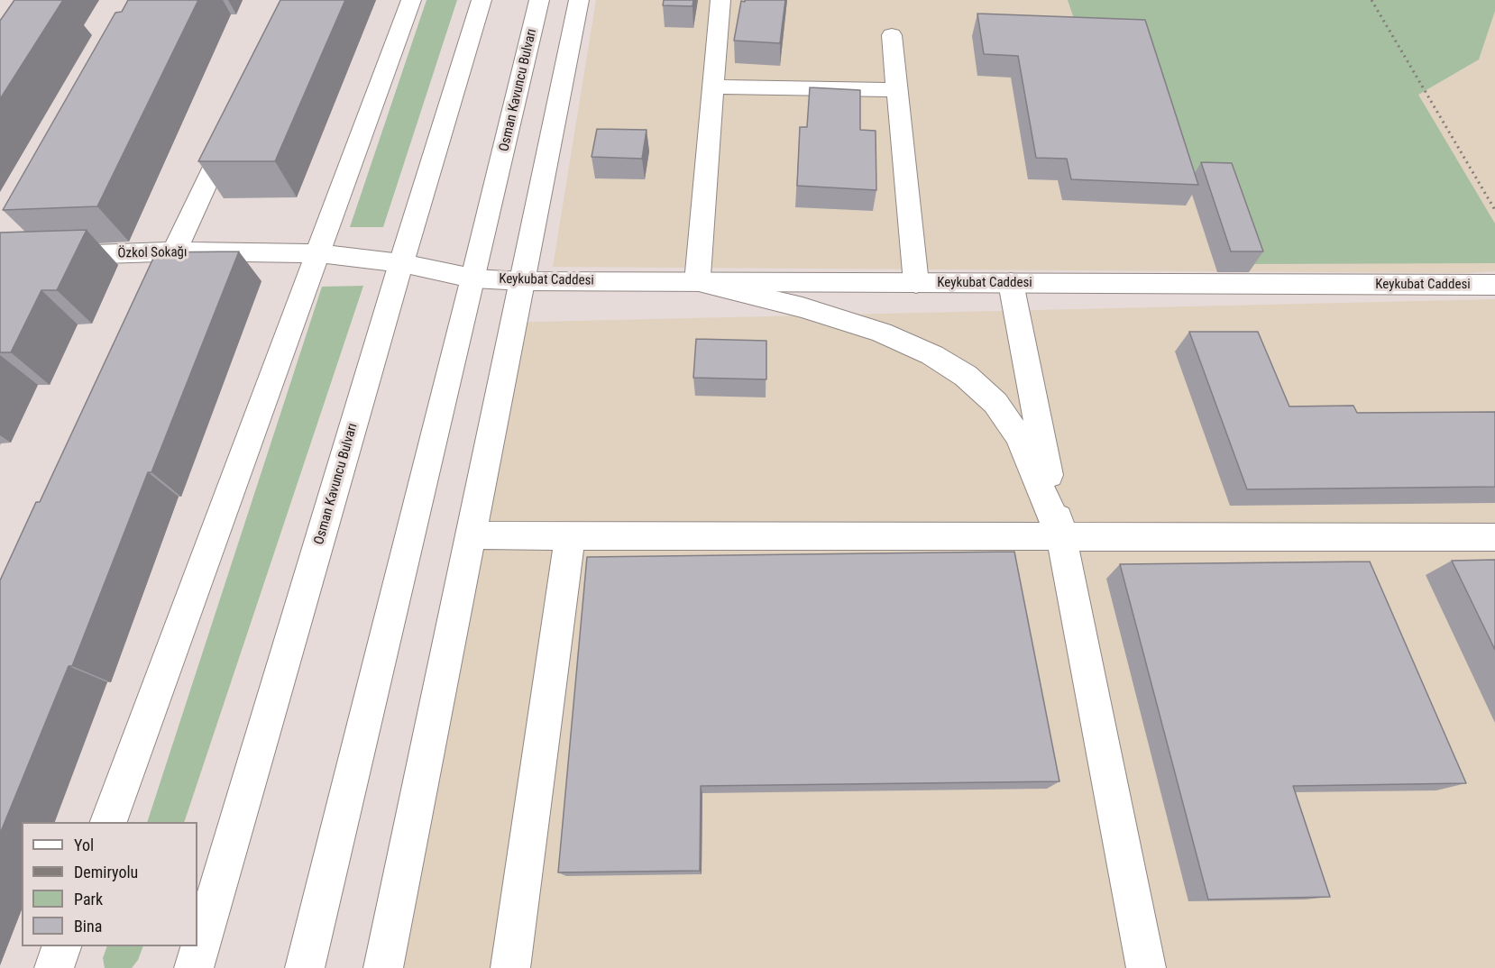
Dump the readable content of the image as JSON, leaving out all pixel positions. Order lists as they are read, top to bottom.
{
  "streets": {
    "main road": ["Osman Kavuncu Bulvarı", "Özkol Sokağı", "Keykubat Caddesi"]
  },
  "crossings": [
    ["Osman Kavuncu Bulvarı", "Özkol Sokağı"],
    ["Osman Kavuncu Bulvarı", "Keykubat Caddesi"],
    ["Özkol Sokağı", "Keykubat Caddesi"]
  ],
  "legend": [
    "Yol",
    "Demiryolu",
    "Park",
    "Bina"
  ]
}
